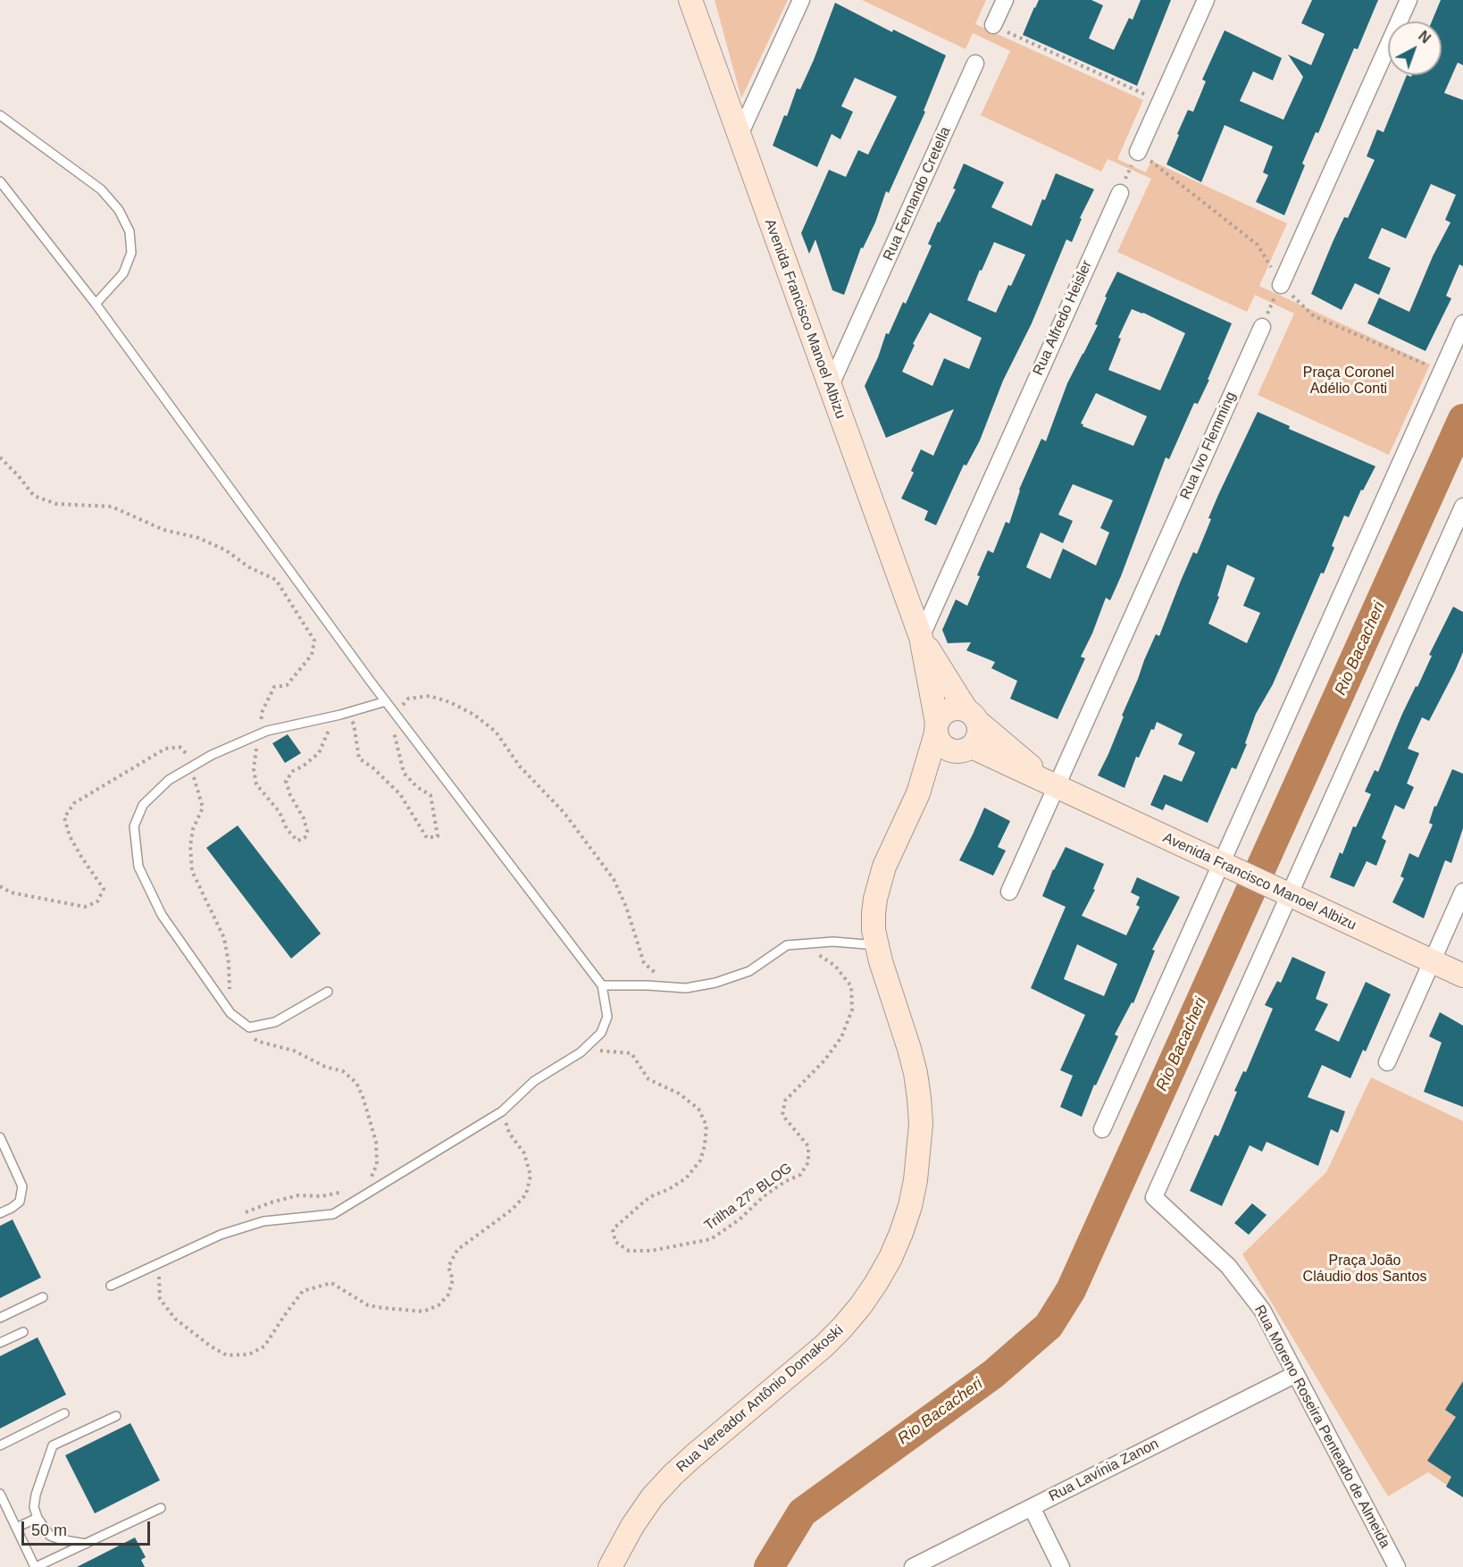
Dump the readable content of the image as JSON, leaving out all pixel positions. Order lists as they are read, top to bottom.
{
  "streets": {
    "street": [
      "Rua Fernando Cretella",
      "Rua Alfredo Heisler",
      "Avenida Francisco Manoel Albizu",
      "Rua Ivo Flemming",
      "Rua Vereador Antônio Domakoski",
      "Rua Moreno Roseira Penteado de Almeida",
      "Rua Lavínia Zanon"
    ],
    "path": ["Trilha 27º BLOG"]
  },
  "crossings": [
    ["Rua Fernando Cretella", "Avenida Francisco Manoel Albizu"],
    ["Rua Alfredo Heisler", "Avenida Francisco Manoel Albizu"],
    ["Avenida Francisco Manoel Albizu", "Rua Ivo Flemming"],
    ["Avenida Francisco Manoel Albizu", "Rua Vereador Antônio Domakoski"],
    ["Avenida Francisco Manoel Albizu", "Rua Moreno Roseira Penteado de Almeida"],
    ["Rua Moreno Roseira Penteado de Almeida", "Rua Lavínia Zanon"]
  ],
  "water": ["Rio Bacacheri"],
  "parks": ["Praça Coronel Adélio Conti", "Praça João Cláudio dos Santos"],
  "scale_bar": "50 m",
  "north": "top right"
}
